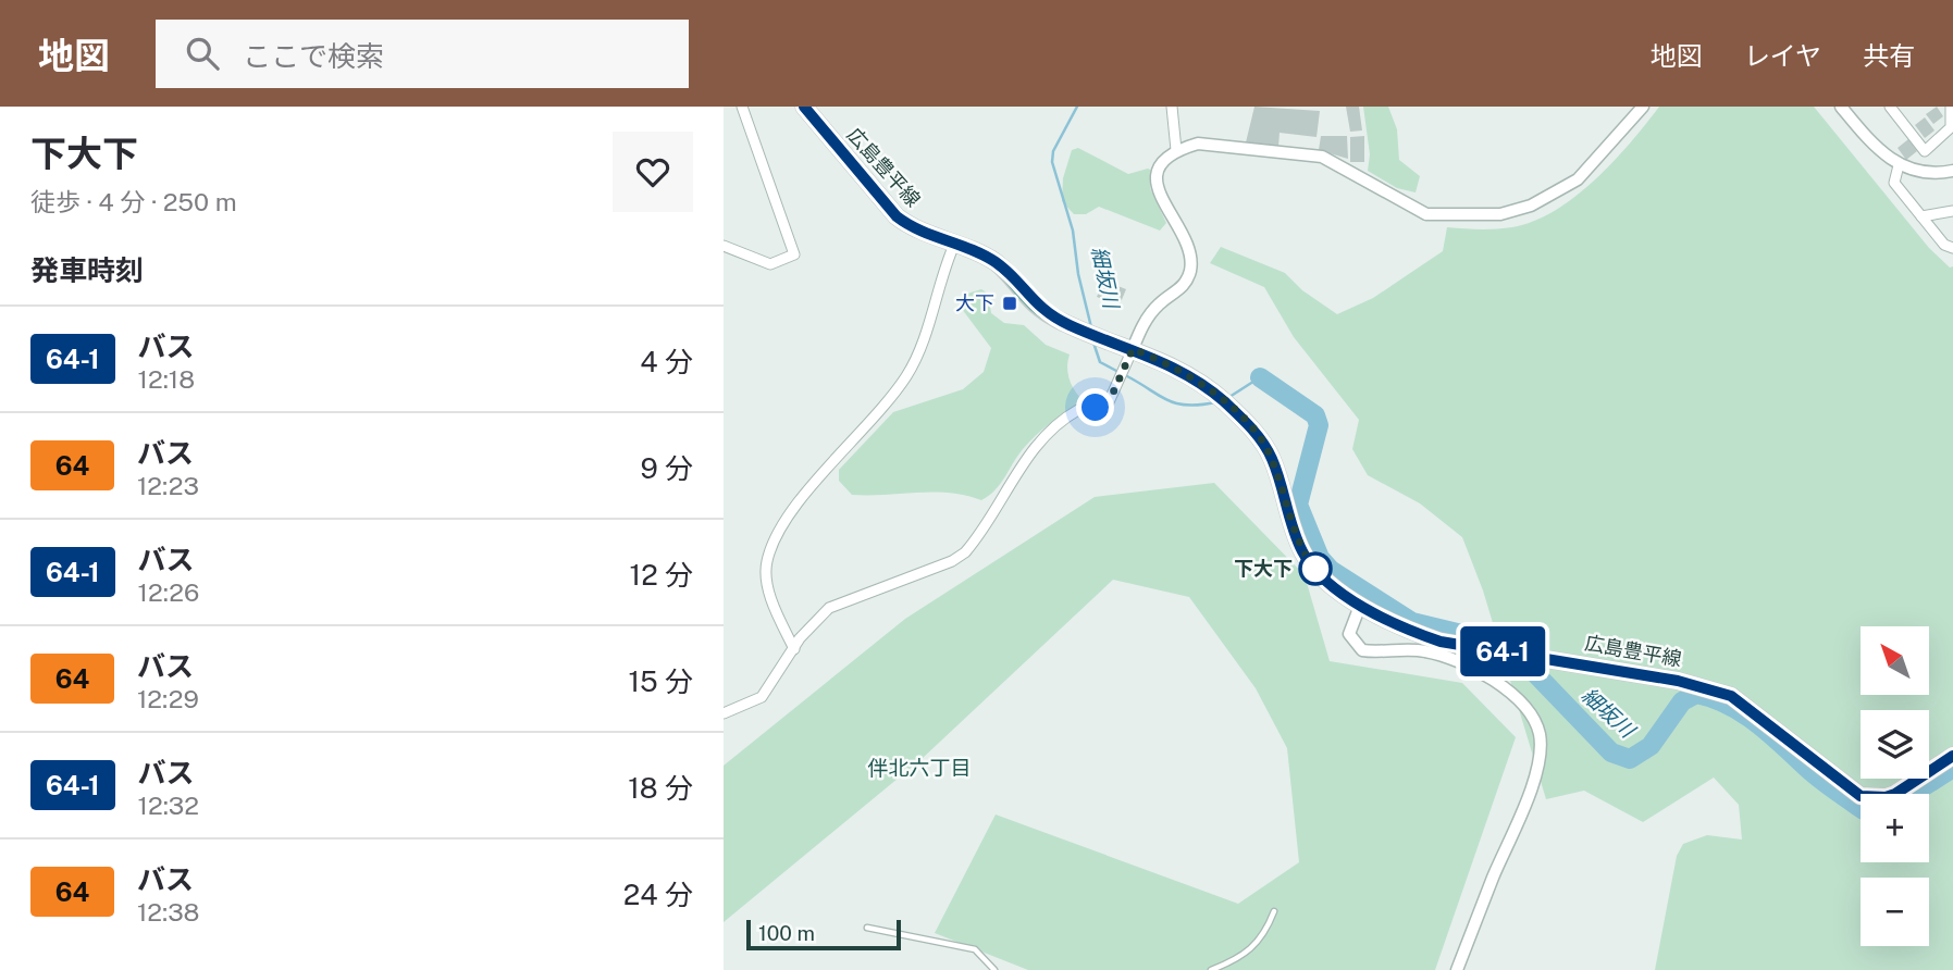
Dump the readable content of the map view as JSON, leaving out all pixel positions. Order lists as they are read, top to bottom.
{
  "streets": {
    "main road": ["広島豊平線"]
  },
  "districts": ["伴北六丁目"],
  "water": ["細坂川"],
  "places": {
    "transit": ["大下"],
    "other": ["下大下"]
  },
  "lines": ["bus line 64-1"],
  "scale_bar": "100 m",
  "north": "top left",
  "page": {
    "header": "地図",
    "search": "ここで検索",
    "nav": ["地図", "レイヤ", "共有"],
    "heading": [
      ["下大下", "徒歩 · 4 分 · 250 m"],
      "発車時刻"
    ],
    "on_map": "64-1",
    "list": [
      {
        "mark": "64-1",
        "name": "バス",
        "note": "12:18",
        "value": "4 分"
      },
      {
        "mark": "64",
        "name": "バス",
        "note": "12:23",
        "value": "9 分"
      },
      {
        "mark": "64-1",
        "name": "バス",
        "note": "12:26",
        "value": "12 分"
      },
      {
        "mark": "64",
        "name": "バス",
        "note": "12:29",
        "value": "15 分"
      },
      {
        "mark": "64-1",
        "name": "バス",
        "note": "12:32",
        "value": "18 分"
      },
      {
        "mark": "64",
        "name": "バス",
        "note": "12:38",
        "value": "24 分"
      }
    ],
    "map_buttons": ["+", "−"],
    "scale": "100 m"
  }
}
